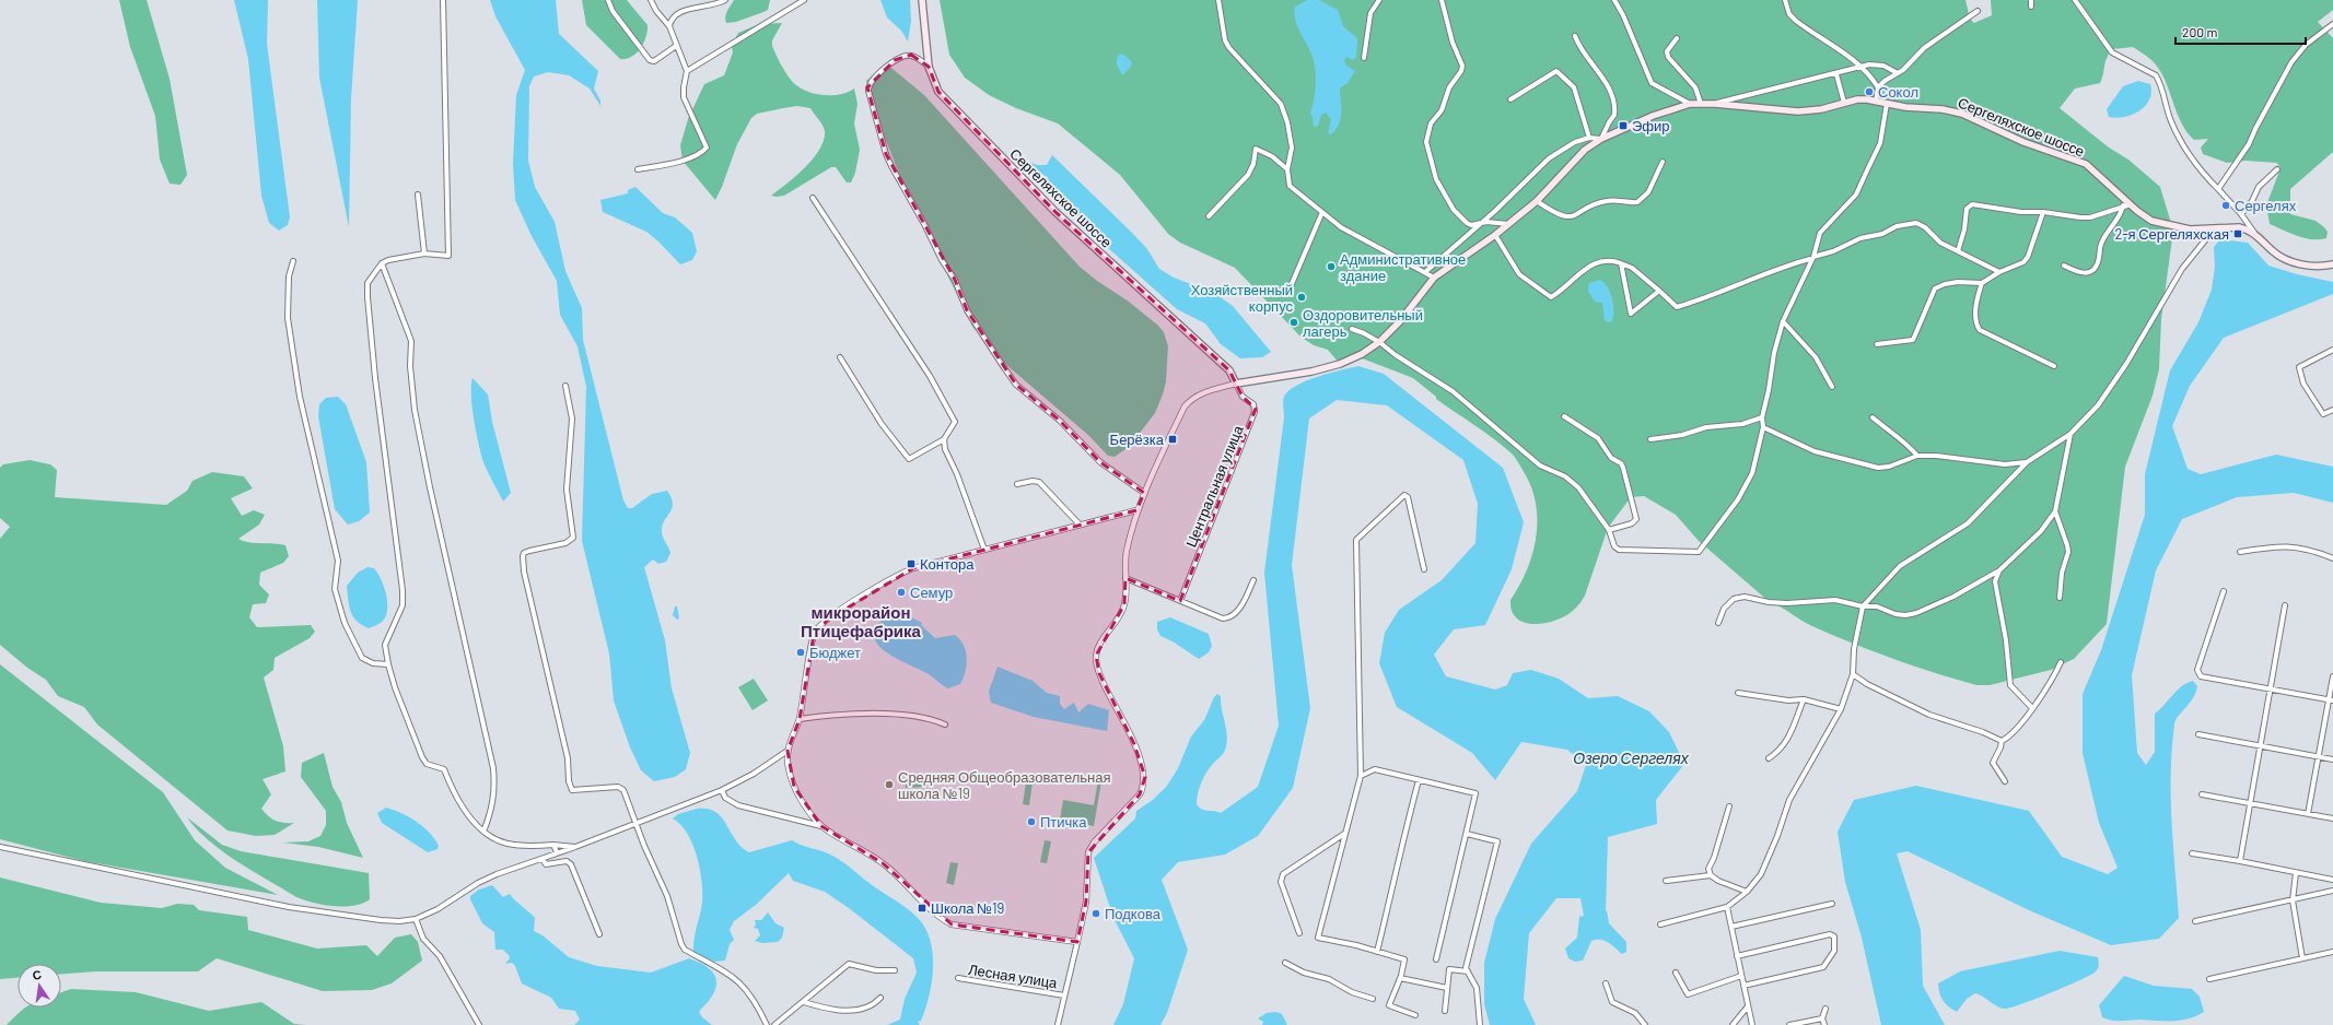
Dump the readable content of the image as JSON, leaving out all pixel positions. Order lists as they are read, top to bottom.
{
  "streets": {
    "main road": ["Сергеляхское шоссе"],
    "street": ["Центральная улица", "Лесная улица"]
  },
  "crossings": [
    ["Сергеляхское шоссе", "Центральная улица"]
  ],
  "districts": ["микрорайон Птицефабрика"],
  "water": ["Озеро Сергелях"],
  "places": {
    "other": [
      "Сокол",
      "Сергелях",
      "Административное здание",
      "Хозяйственный корпус",
      "Оздоровительный лагерь",
      "Семур",
      "Бюджет",
      "Средняя Общеобразовательная школа №19",
      "Птичка",
      "Подкова"
    ],
    "transit": [
      "Эфир",
      "2-я Сергеляхская",
      "Берёзка",
      "Контора",
      "Школа №19"
    ]
  },
  "scale_bar": "200 m",
  "north": "top"
}
